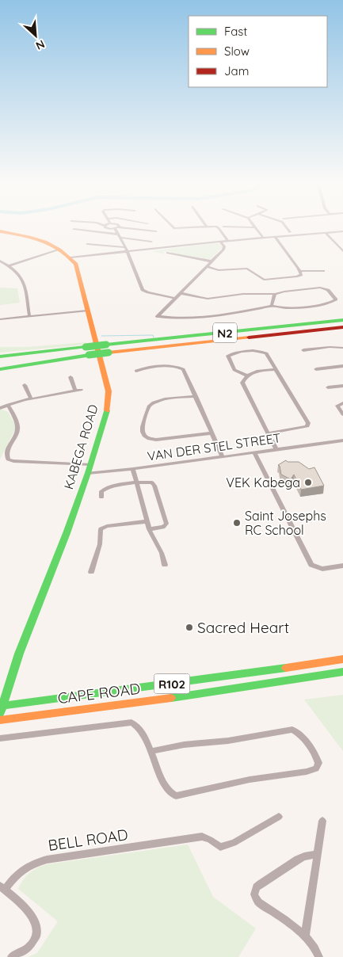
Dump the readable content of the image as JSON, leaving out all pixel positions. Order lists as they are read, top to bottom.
{
  "streets": {
    "main road": [
      "N2",
      "KABEGA ROAD",
      "R102",
      "CAPE ROAD"
    ],
    "street": ["VAN DER STEL STREET", "BELL ROAD"]
  },
  "crossings": [
    ["KABEGA ROAD", "VAN DER STEL STREET"],
    ["KABEGA ROAD", "CAPE ROAD"]
  ],
  "places": ["VEK Kabega", "Saint Josephs RC School", "Sacred Heart"],
  "legend": ["Fast", "Slow", "Jam"],
  "north": "bottom right"
}
